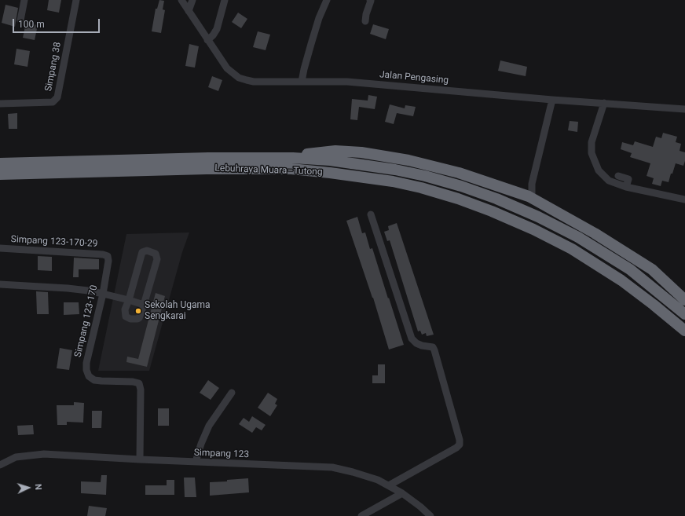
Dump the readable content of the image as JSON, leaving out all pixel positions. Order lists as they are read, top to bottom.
{
  "streets": {
    "highway": ["Lebuhraya Muara–Tutong"],
    "street": [
      "Simpang 38",
      "Jalan Pengasing",
      "Simpang 123-170-29",
      "Simpang 123-170",
      "Simpang 123"
    ]
  },
  "crossings": [
    ["Simpang 123-170-29", "Simpang 123-170"],
    ["Simpang 123-170", "Simpang 123"]
  ],
  "places": ["Sekolah Ugama Sengkarai"],
  "scale_bar": "100 m",
  "north": "right"
}
